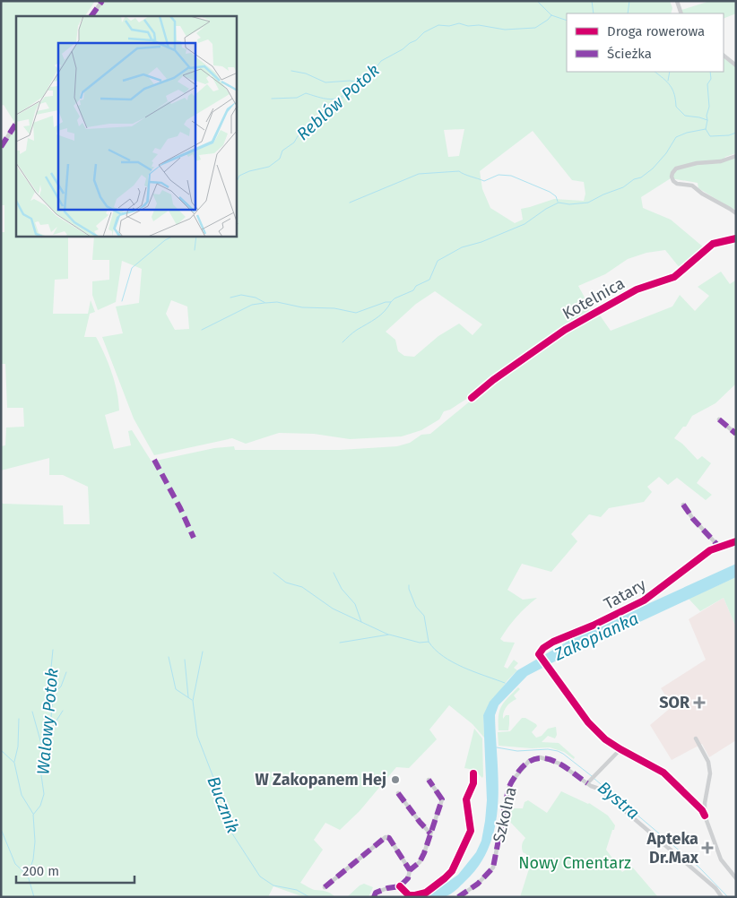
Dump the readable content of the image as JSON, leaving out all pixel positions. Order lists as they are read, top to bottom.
{
  "streets": {
    "street": ["Kotelnica", "Tatary", "Szkolna"]
  },
  "water": [
    "Reblów Potok",
    "Zakopianka",
    "Walowy Potok",
    "Bystra",
    "Bucznik"
  ],
  "parks": ["Nowy Cmentarz"],
  "places": {
    "health": ["SOR", "Apteka Dr.Max"],
    "other": ["W Zakopanem Hej"]
  },
  "legend": ["Droga rowerowa", "Ścieżka"],
  "scale_bar": "200 m"
}
